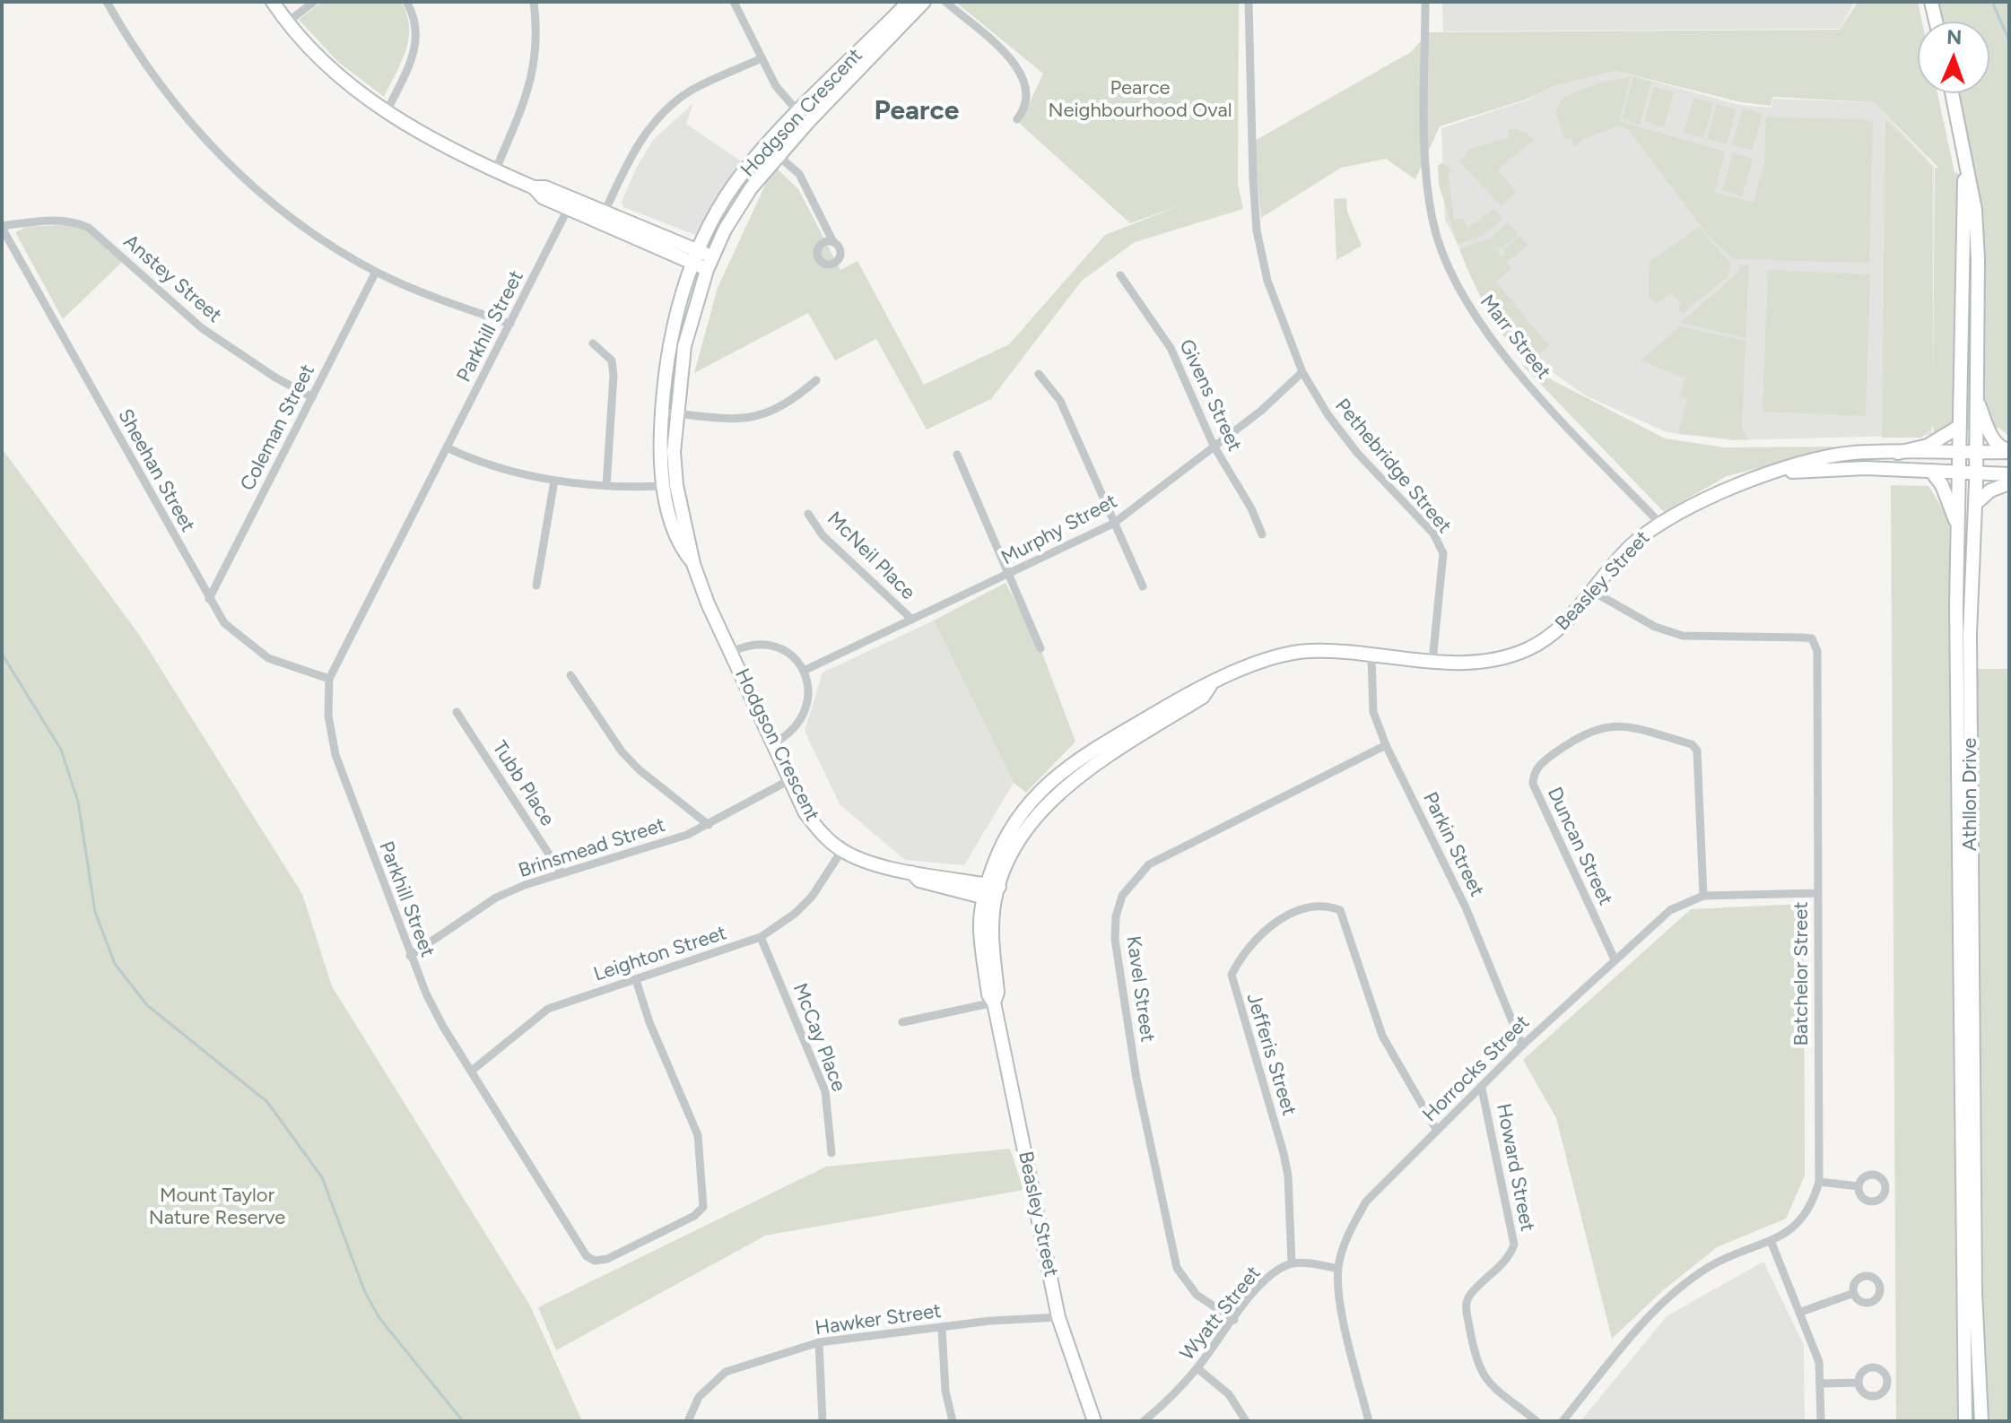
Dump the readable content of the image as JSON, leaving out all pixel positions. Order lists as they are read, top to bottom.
{
  "streets": {
    "main road": ["Hodgson Crescent", "Beasley Street", "Athllon Drive"],
    "street": [
      "Anstey Street",
      "Parkhill Street",
      "Marr Street",
      "Givens Street",
      "Coleman Street",
      "Pethebridge Street",
      "Sheehan Street",
      "Murphy Street",
      "McNeil Place",
      "Tubb Place",
      "Parkin Street",
      "Duncan Street",
      "Brinsmead Street",
      "Leighton Street",
      "Batchelor Street",
      "Kavel Street",
      "McCay Place",
      "Jefferis Street",
      "Horrocks Street",
      "Howard Street",
      "Wyatt Street",
      "Hawker Street"
    ]
  },
  "crossings": [
    ["Hodgson Crescent", "Beasley Street"],
    ["Hodgson Crescent", "Brinsmead Street"],
    ["Hodgson Crescent", "Leighton Street"],
    ["Anstey Street", "Coleman Street"],
    ["Anstey Street", "Sheehan Street"],
    ["Parkhill Street", "Sheehan Street"],
    ["Parkhill Street", "Brinsmead Street"],
    ["Parkhill Street", "Leighton Street"],
    ["Marr Street", "Beasley Street"],
    ["Givens Street", "Murphy Street"],
    ["Coleman Street", "Sheehan Street"],
    ["Pethebridge Street", "Murphy Street"],
    ["Pethebridge Street", "Beasley Street"],
    ["Murphy Street", "McNeil Place"],
    ["Beasley Street", "Athllon Drive"],
    ["Beasley Street", "Parkin Street"],
    ["Beasley Street", "Batchelor Street"],
    ["Beasley Street", "Hawker Street"],
    ["Tubb Place", "Brinsmead Street"],
    ["Parkin Street", "Kavel Street"],
    ["Parkin Street", "Horrocks Street"],
    ["Duncan Street", "Horrocks Street"],
    ["Leighton Street", "McCay Place"],
    ["Batchelor Street", "Horrocks Street"],
    ["Kavel Street", "Wyatt Street"],
    ["Jefferis Street", "Horrocks Street"],
    ["Jefferis Street", "Wyatt Street"],
    ["Horrocks Street", "Howard Street"],
    ["Horrocks Street", "Wyatt Street"]
  ],
  "districts": ["Pearce"],
  "parks": ["Pearce Neighbourhood Oval", "Mount Taylor Nature Reserve"],
  "north": "top"
}
